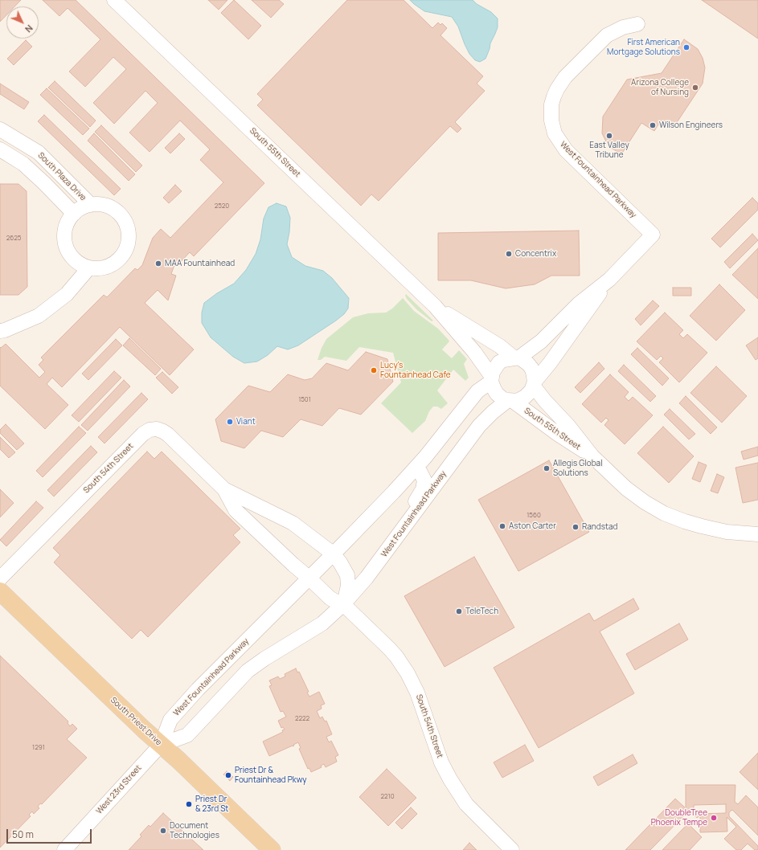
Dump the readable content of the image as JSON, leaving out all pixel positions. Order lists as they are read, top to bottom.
{
  "streets": {
    "main road": ["South Priest Drive"],
    "street": [
      "South 55th Street",
      "South Plaza Drive",
      "West Fountainhead Parkway",
      "South 54th Street",
      "West 23rd Street"
    ]
  },
  "crossings": [
    ["South 55th Street", "West Fountainhead Parkway"],
    ["West Fountainhead Parkway", "South 54th Street"],
    ["West Fountainhead Parkway", "South Priest Drive"],
    ["West Fountainhead Parkway", "West 23rd Street"],
    ["South Priest Drive", "West 23rd Street"]
  ],
  "places": [
    "First American Mortgage Solutions",
    "Arizona College of Nursing",
    "Wilson Engineers",
    "East Valley Tribune",
    "Concentrix",
    "MAA Fountainhead",
    "Lucy's Fountainhead Cafe",
    "Viant",
    "Allegis Global Solutions",
    "Aston Carter",
    "Randstad",
    "TeleTech",
    "Priest Dr & Fountainhead Pkwy",
    "Priest Dr & 23rd St",
    "DoubleTree Phoenix Tempe",
    "Document Technologies"
  ],
  "house_numbers": [
    "2520",
    "2625",
    "1501",
    "1560",
    "2222",
    "1291",
    "2210"
  ],
  "scale_bar": "50 m",
  "north": "bottom right"
}
